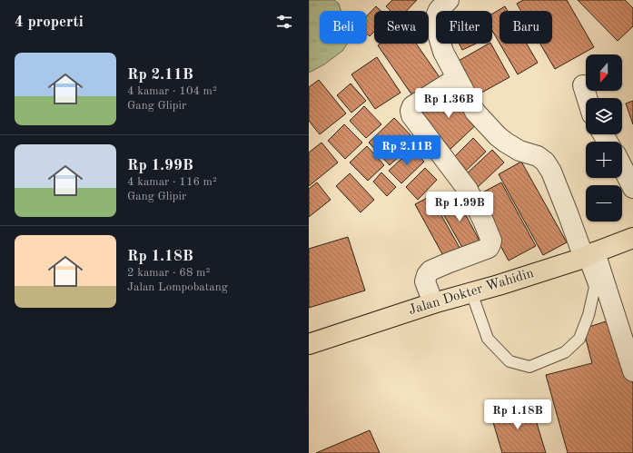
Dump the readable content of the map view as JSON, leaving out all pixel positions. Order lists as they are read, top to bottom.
{
  "streets": {
    "highway": ["Jalan Dokter Wahidin"]
  },
  "north": "bottom",
  "page": {
    "heading": "4 properti",
    "chip": [
      "Beli",
      "Sewa",
      "Filter",
      "Baru"
    ],
    "list": [
      {
        "name": "Rp 2.11B",
        "note": "4 kamar · 104 m² · Gang Glipir"
      },
      {
        "name": "Rp 1.99B",
        "note": "4 kamar · 116 m² · Gang Glipir"
      },
      {
        "name": "Rp 1.18B",
        "note": "2 kamar · 68 m² · Jalan Lompobatang"
      }
    ],
    "map_buttons": ["+", "−"],
    "price": [
      "Rp 1.36B",
      "Rp 2.11B",
      "Rp 1.99B",
      "Rp 1.18B"
    ]
  }
}
